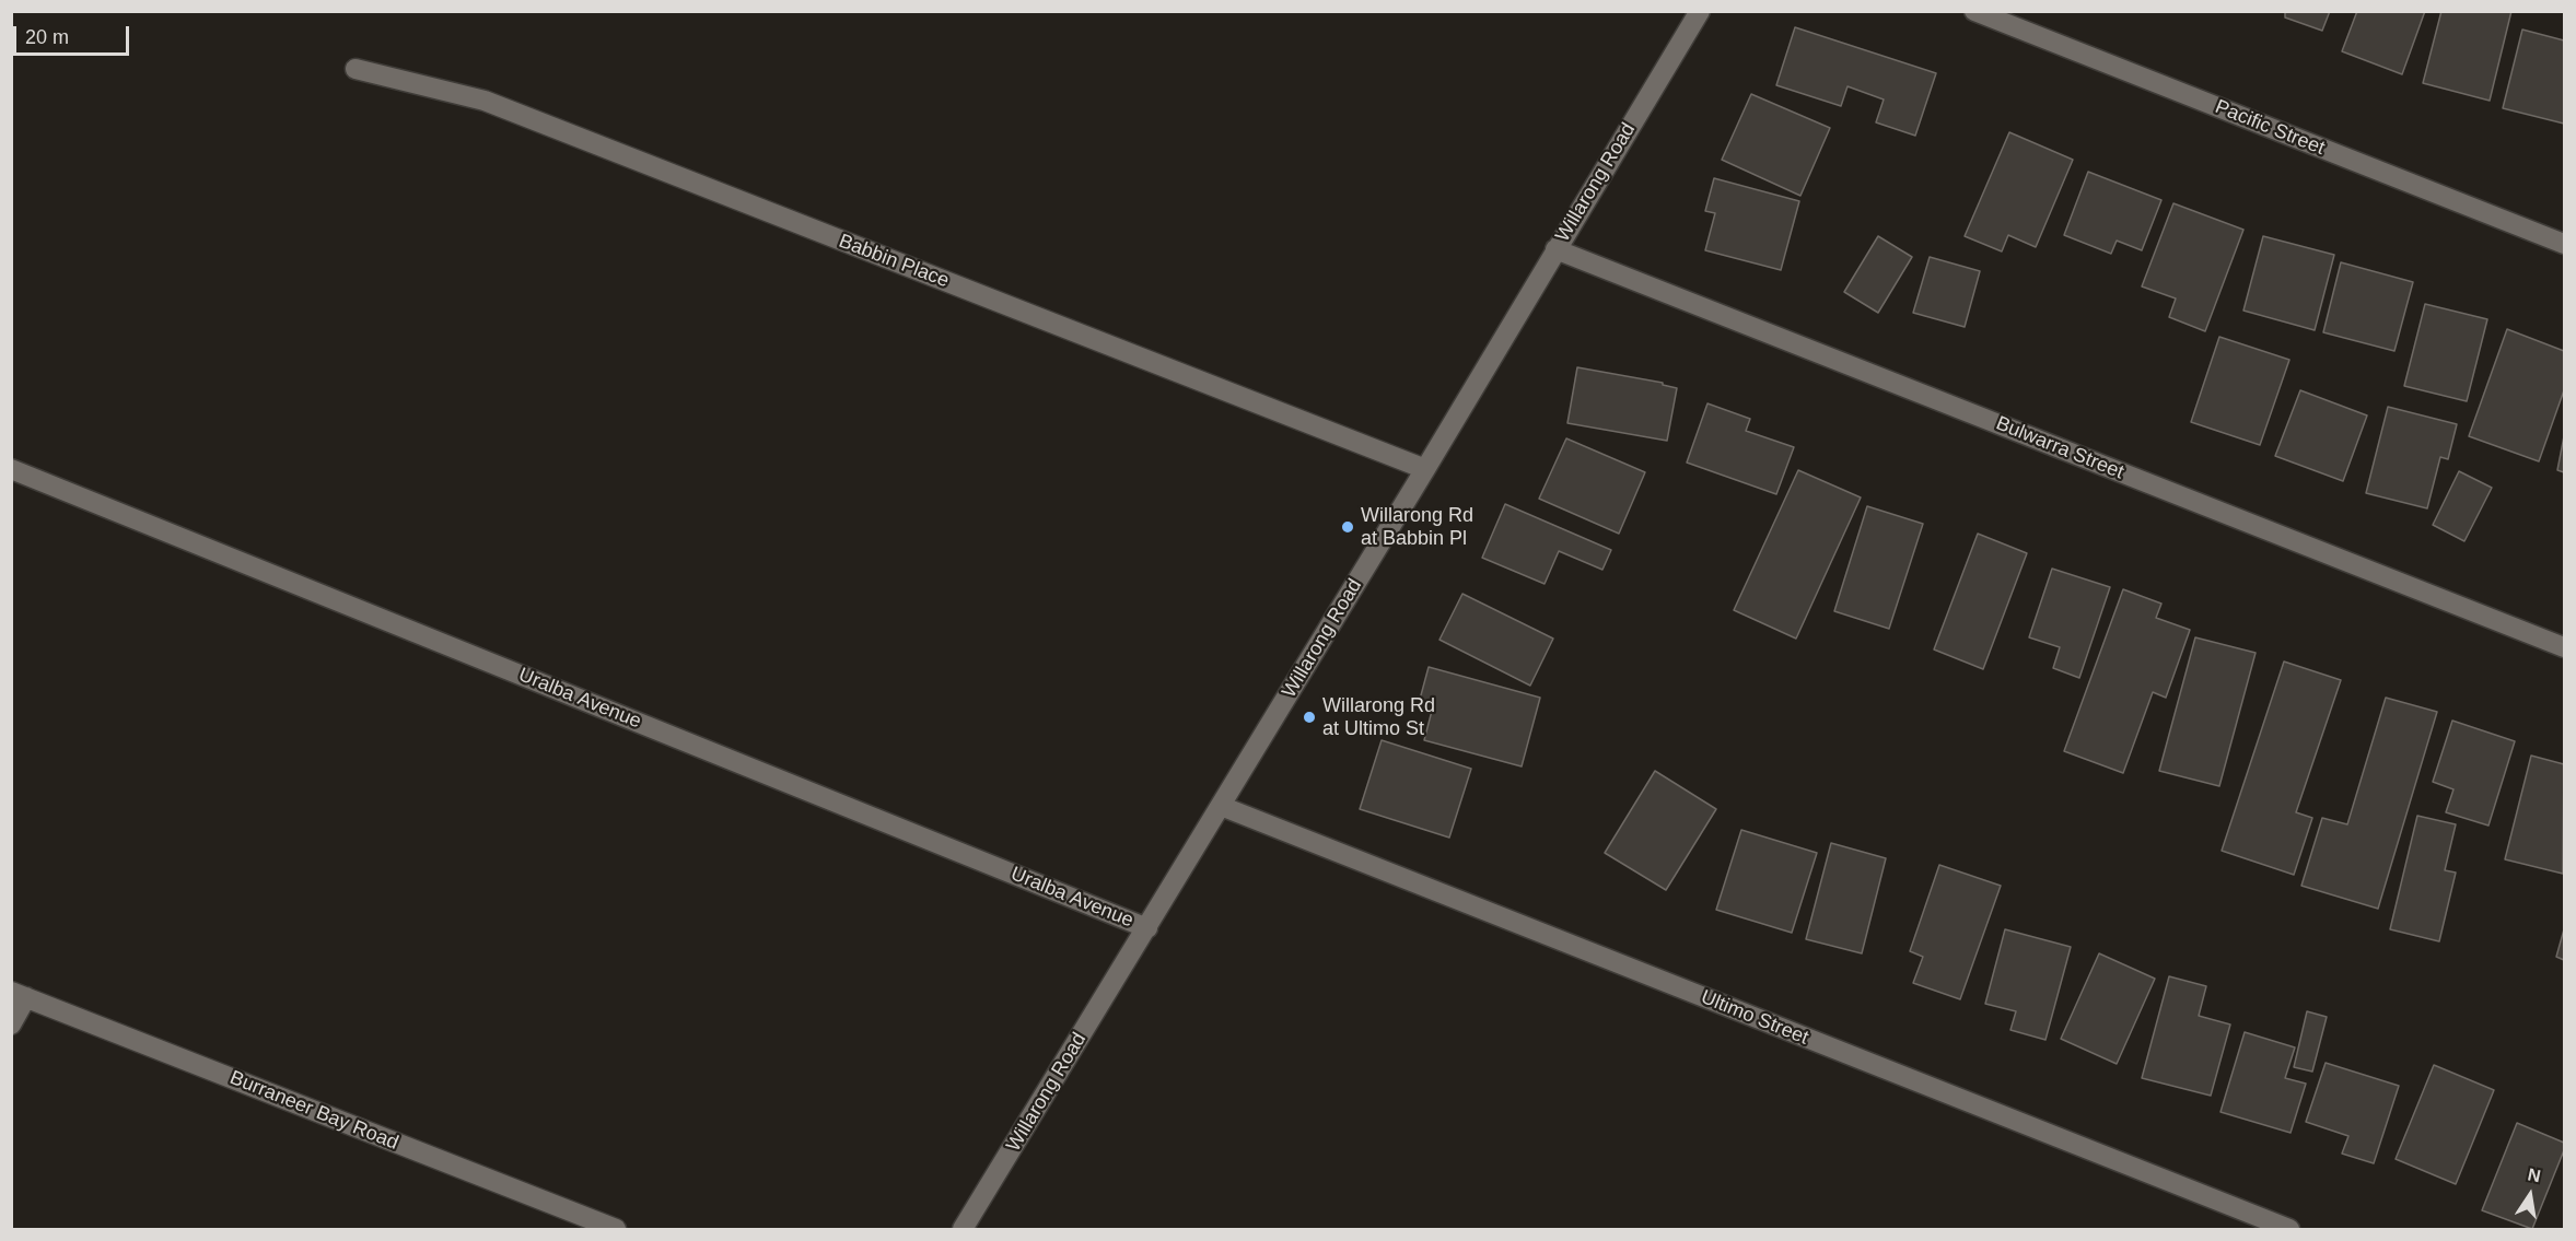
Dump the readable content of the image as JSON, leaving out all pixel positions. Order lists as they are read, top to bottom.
{
  "streets": {
    "street": [
      "Pacific Street",
      "Willarong Road",
      "Babbin Place",
      "Bulwarra Street",
      "Uralba Avenue",
      "Ultimo Street",
      "Burraneer Bay Road"
    ]
  },
  "crossings": [
    ["Willarong Road", "Babbin Place"],
    ["Willarong Road", "Bulwarra Street"],
    ["Willarong Road", "Uralba Avenue"],
    ["Willarong Road", "Ultimo Street"]
  ],
  "places": ["Willarong Rd at Babbin Pl", "Willarong Rd at Ultimo St"],
  "scale_bar": "20 m",
  "north": "top"
}
